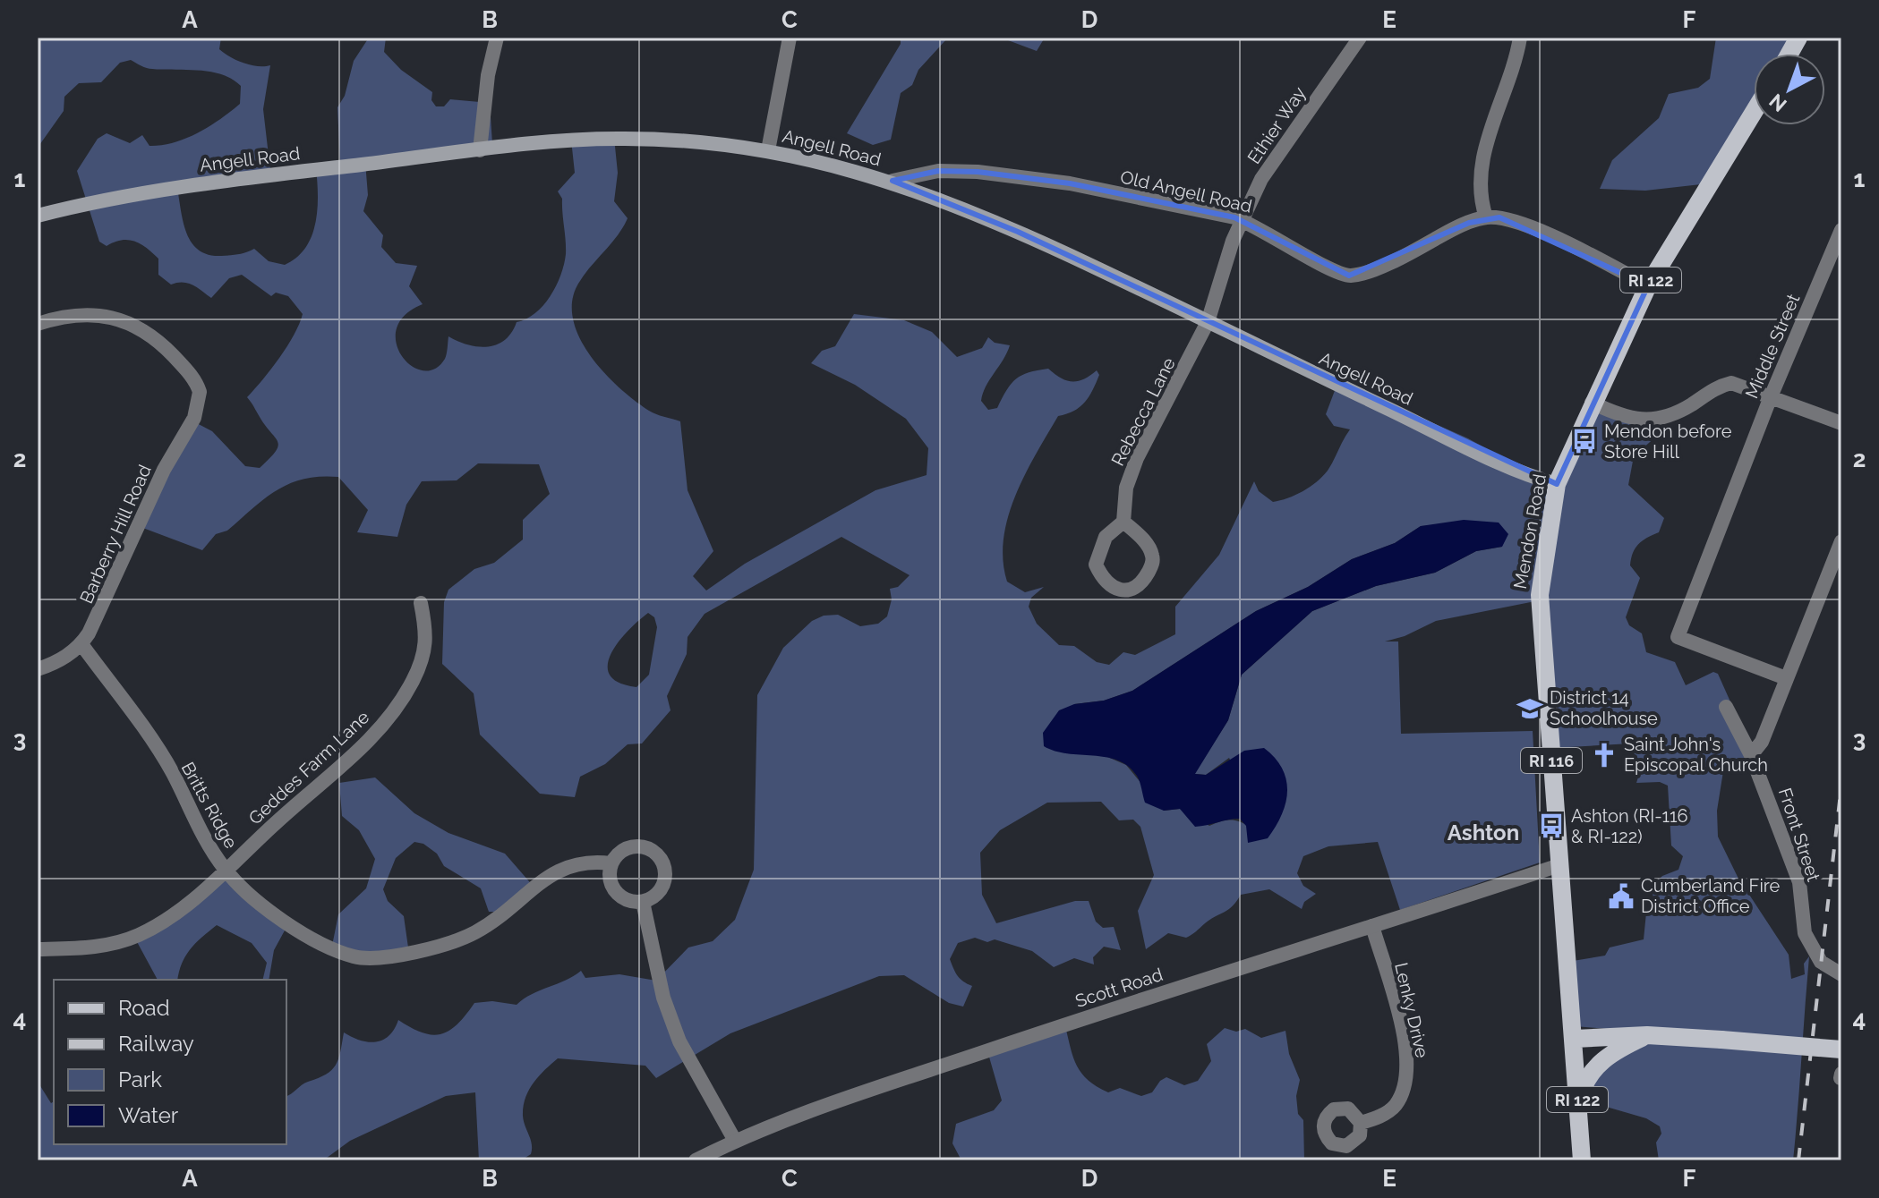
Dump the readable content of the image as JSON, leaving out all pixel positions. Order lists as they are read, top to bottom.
{
  "streets": {
    "main road": [
      "Angell Road",
      "RI 122",
      "Mendon Road",
      "RI 116"
    ],
    "street": [
      "Ethier Way",
      "Old Angell Road",
      "Middle Street",
      "Rebecca Lane",
      "Barberry Hill Road",
      "Geddes Farm Lane",
      "Britts Ridge",
      "Front Street",
      "Scott Road",
      "Lenky Drive"
    ]
  },
  "crossings": [
    ["Ethier Way", "Angell Road"],
    ["Ethier Way", "Old Angell Road"],
    ["Ethier Way", "Rebecca Lane"],
    ["Angell Road", "Old Angell Road"],
    ["Angell Road", "Rebecca Lane"],
    ["Angell Road", "Mendon Road"],
    ["Mendon Road", "Scott Road"],
    ["Barberry Hill Road", "Britts Ridge"],
    ["Geddes Farm Lane", "Britts Ridge"],
    ["Scott Road", "Lenky Drive"]
  ],
  "districts": ["Ashton"],
  "places": {
    "bus stop": ["Mendon before Store Hill", "Ashton (RI-116 & RI-122)"],
    "school or university": ["District 14 Schoolhouse"],
    "church": ["Saint John's Episcopal Church"],
    "public building": ["Cumberland Fire District Office"]
  },
  "legend": [
    "Road",
    "Railway",
    "Park",
    "Water"
  ],
  "north": "bottom left",
  "grid": {
    "columns": [
      "A",
      "B",
      "C",
      "D",
      "E",
      "F"
    ],
    "rows": [
      "1",
      "2",
      "3",
      "4"
    ]
  }
}
